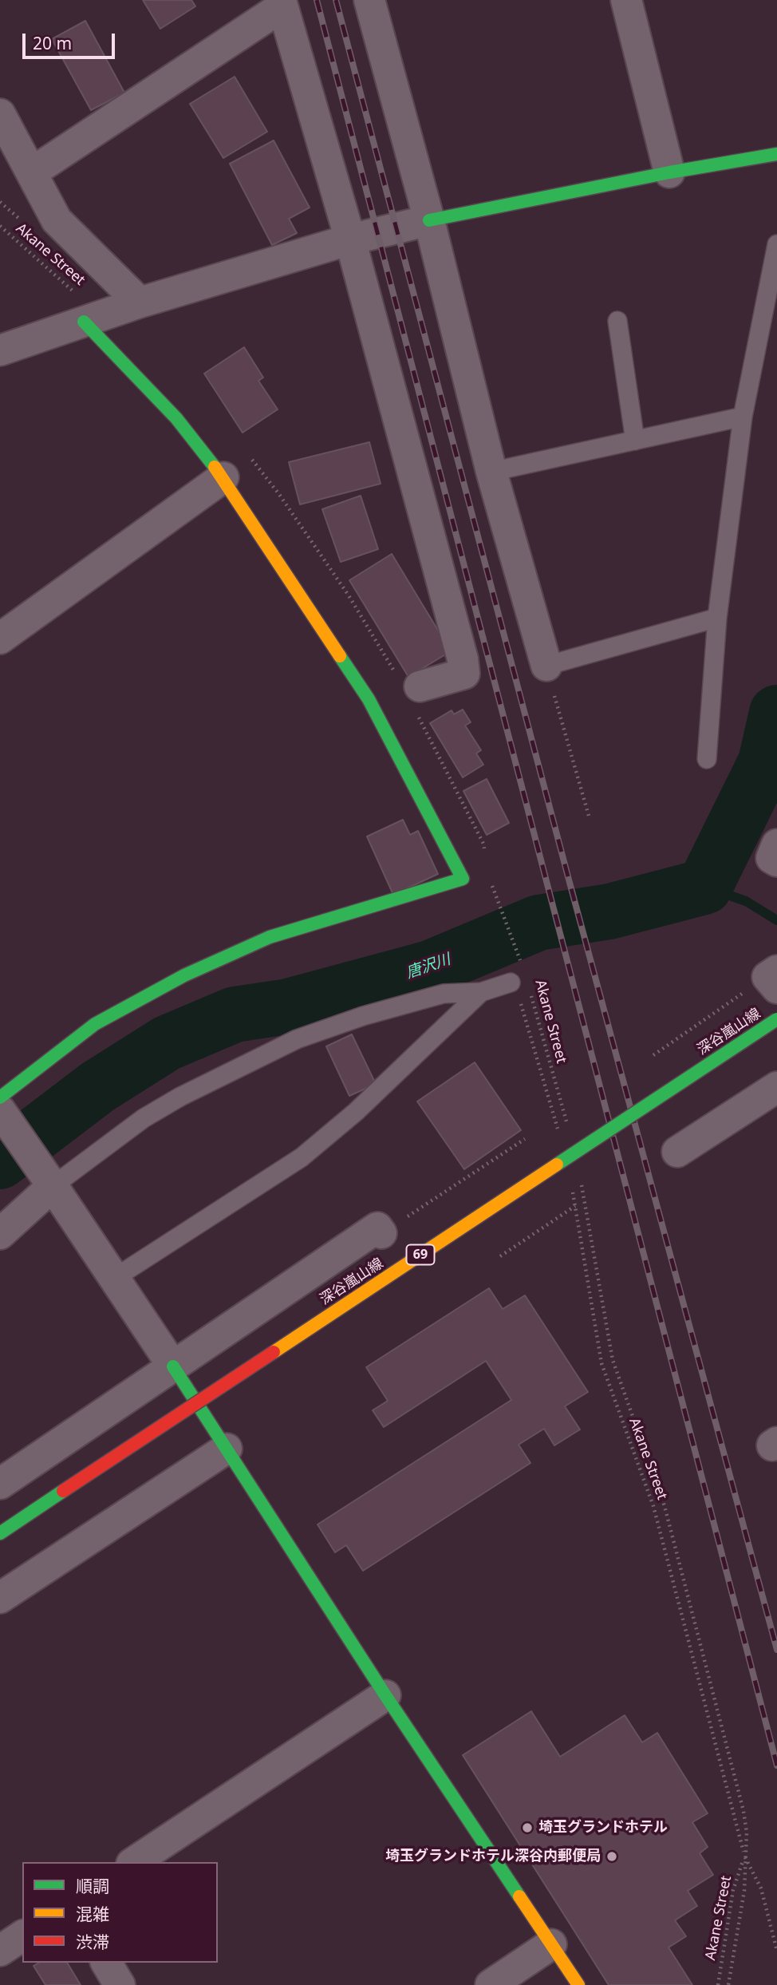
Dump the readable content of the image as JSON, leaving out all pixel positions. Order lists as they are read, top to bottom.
{
  "streets": {
    "street": ["深谷嵐山線", "69"],
    "path": ["Akane Street"]
  },
  "water": ["唐沢川"],
  "places": ["埼玉グランドホテル", "埼玉グランドホテル深谷内郵便局"],
  "legend": ["順調", "混雑", "渋滞"],
  "scale_bar": "20 m"
}
